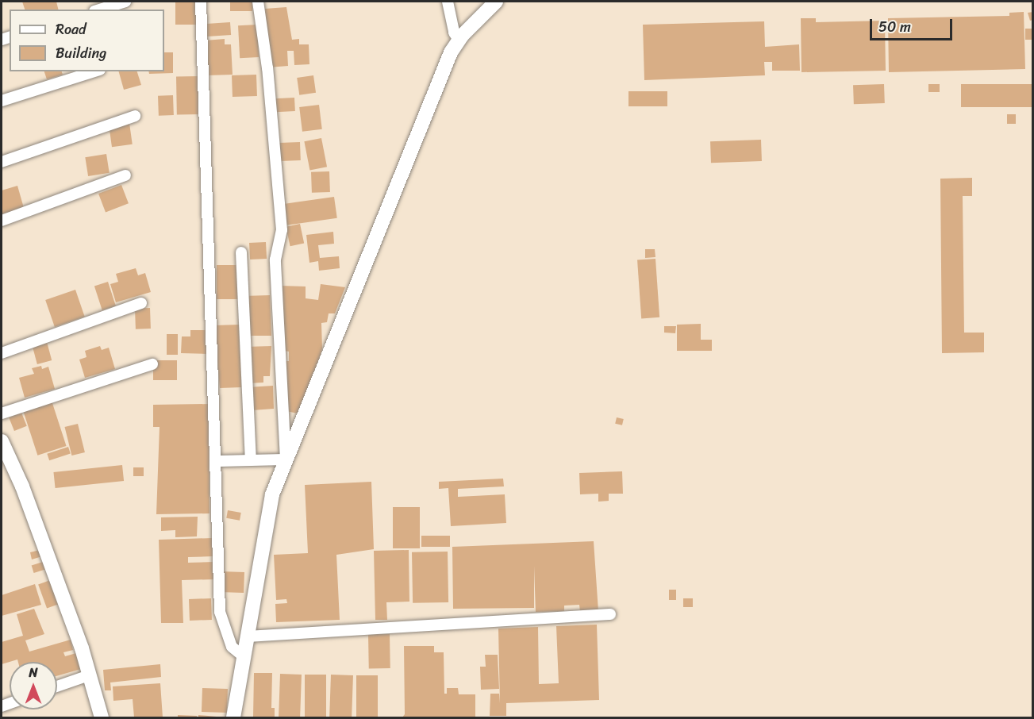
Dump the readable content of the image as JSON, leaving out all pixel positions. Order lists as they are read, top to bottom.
{
  "legend": ["Road", "Building"],
  "scale_bar": "50 m",
  "north": "top"
}
